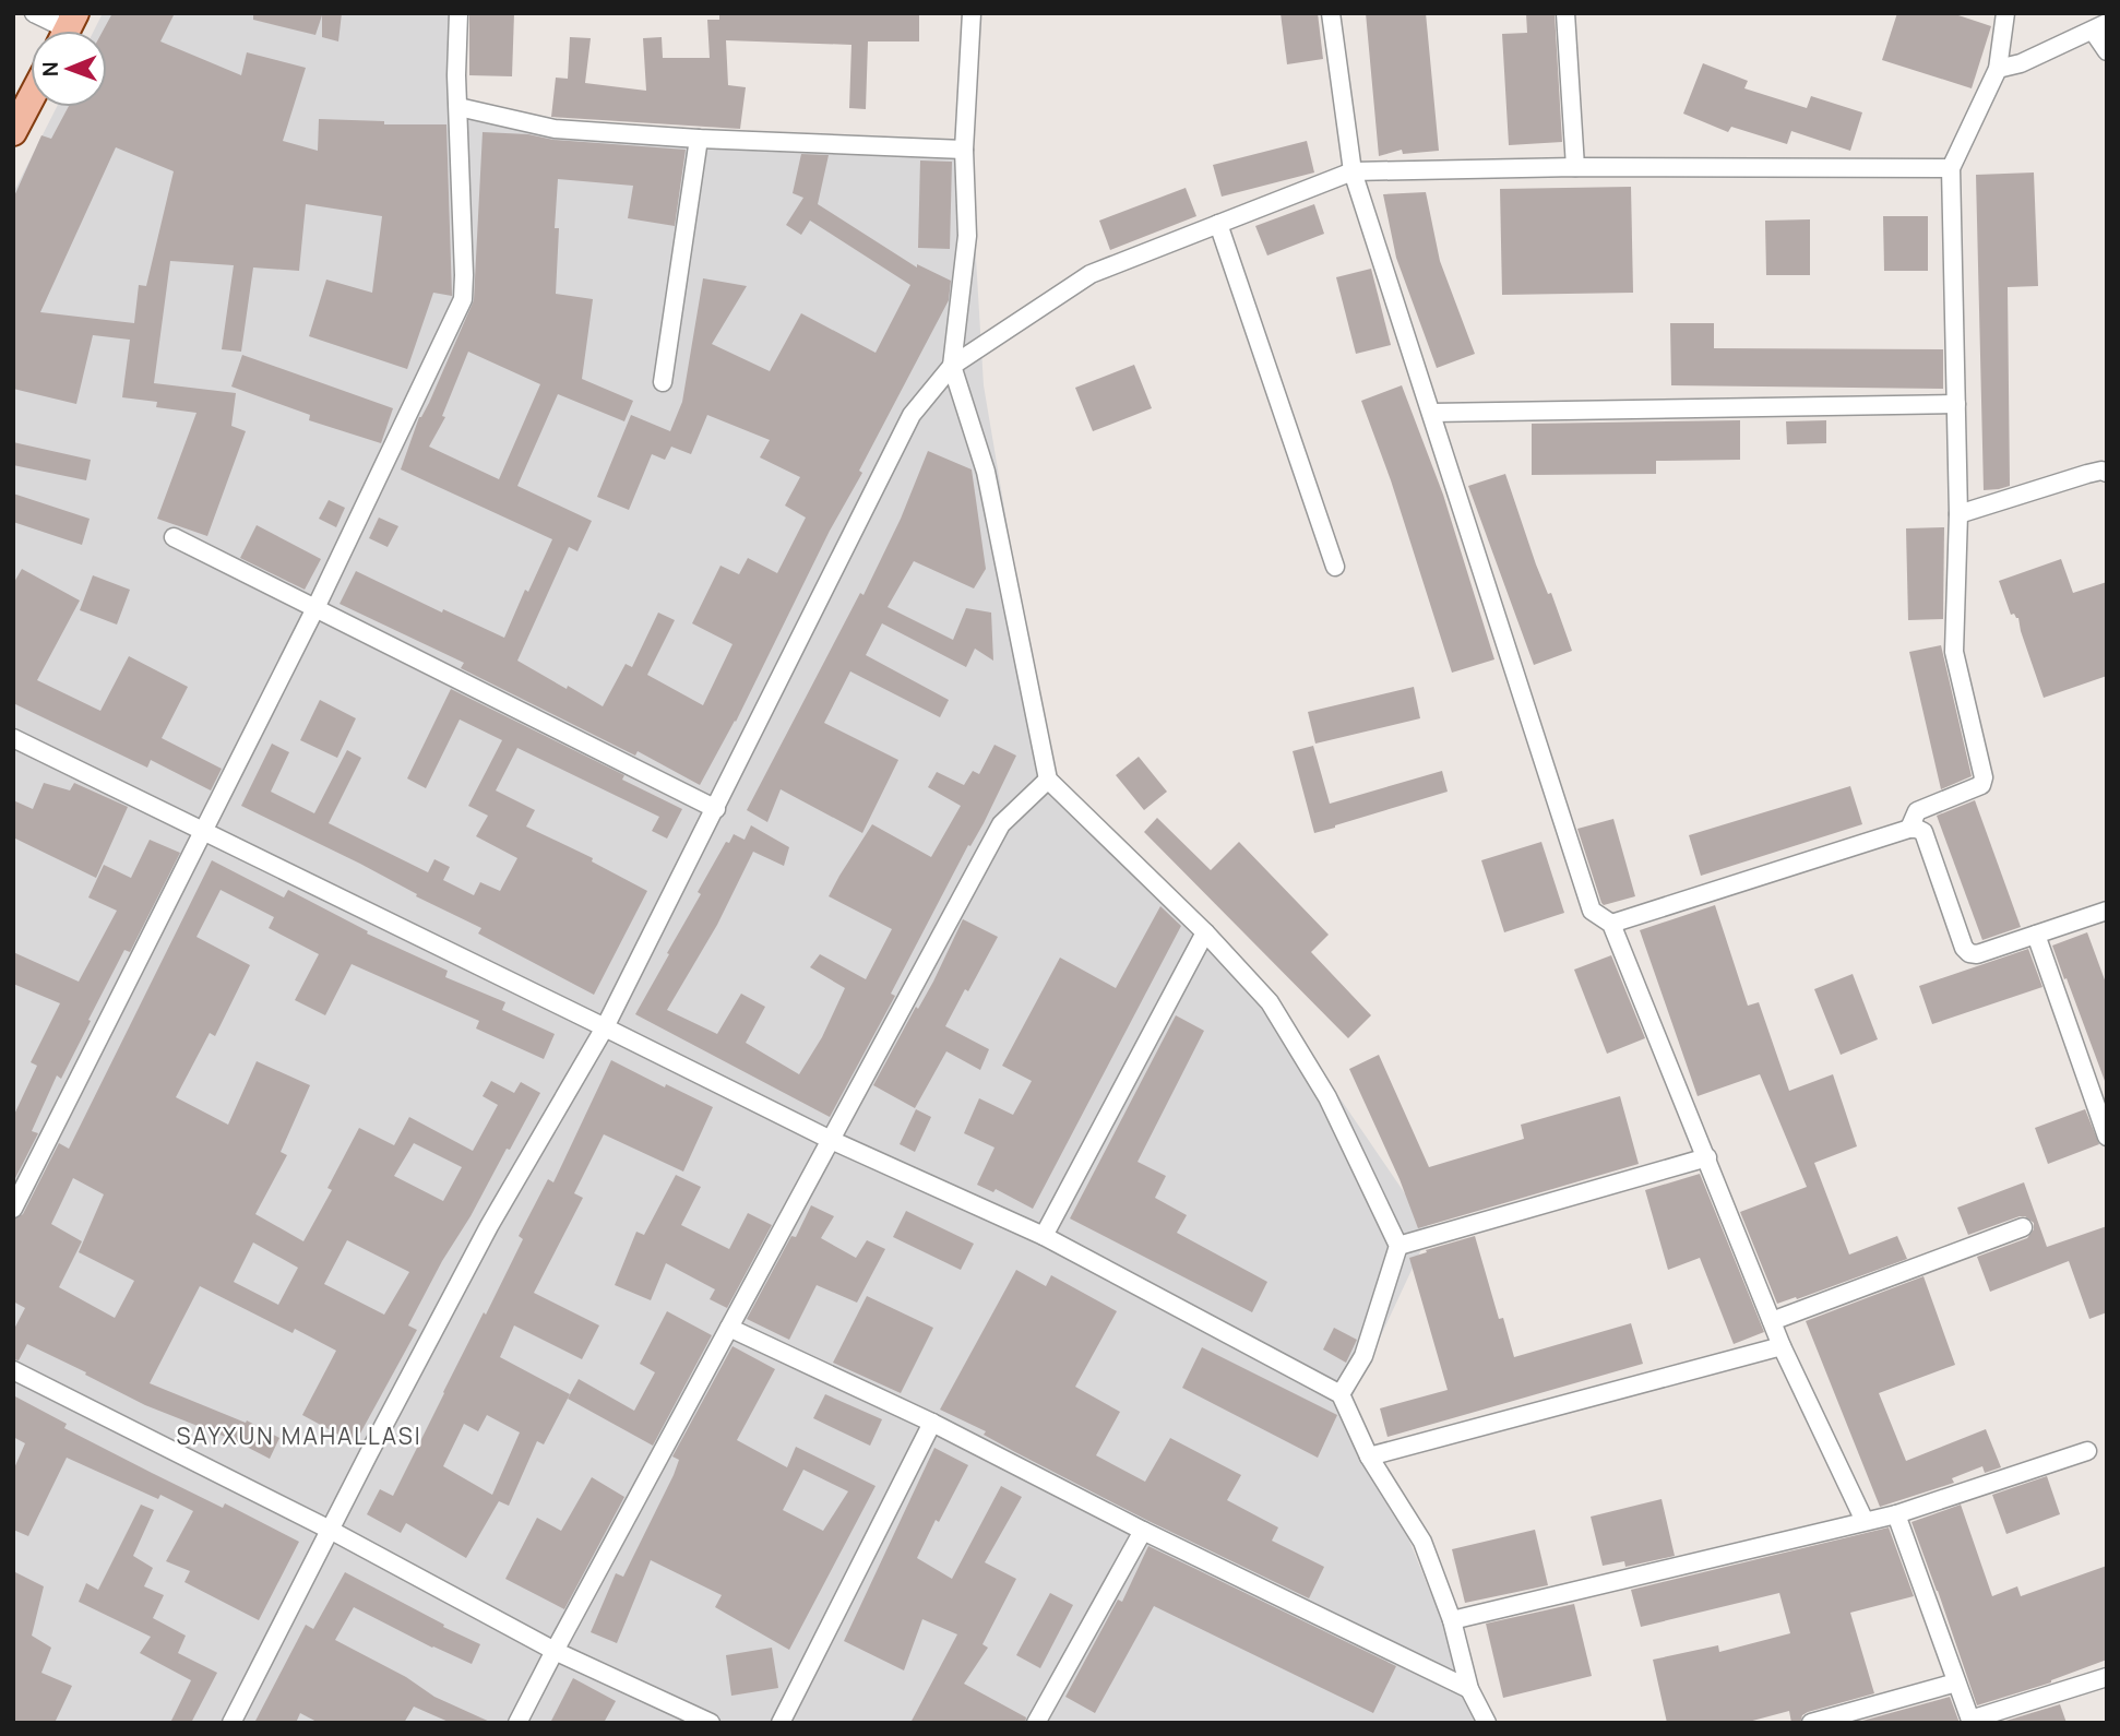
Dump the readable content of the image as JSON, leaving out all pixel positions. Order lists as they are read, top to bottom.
{
  "districts": ["SAYXUN MAHALLASI"],
  "north": "left"
}
